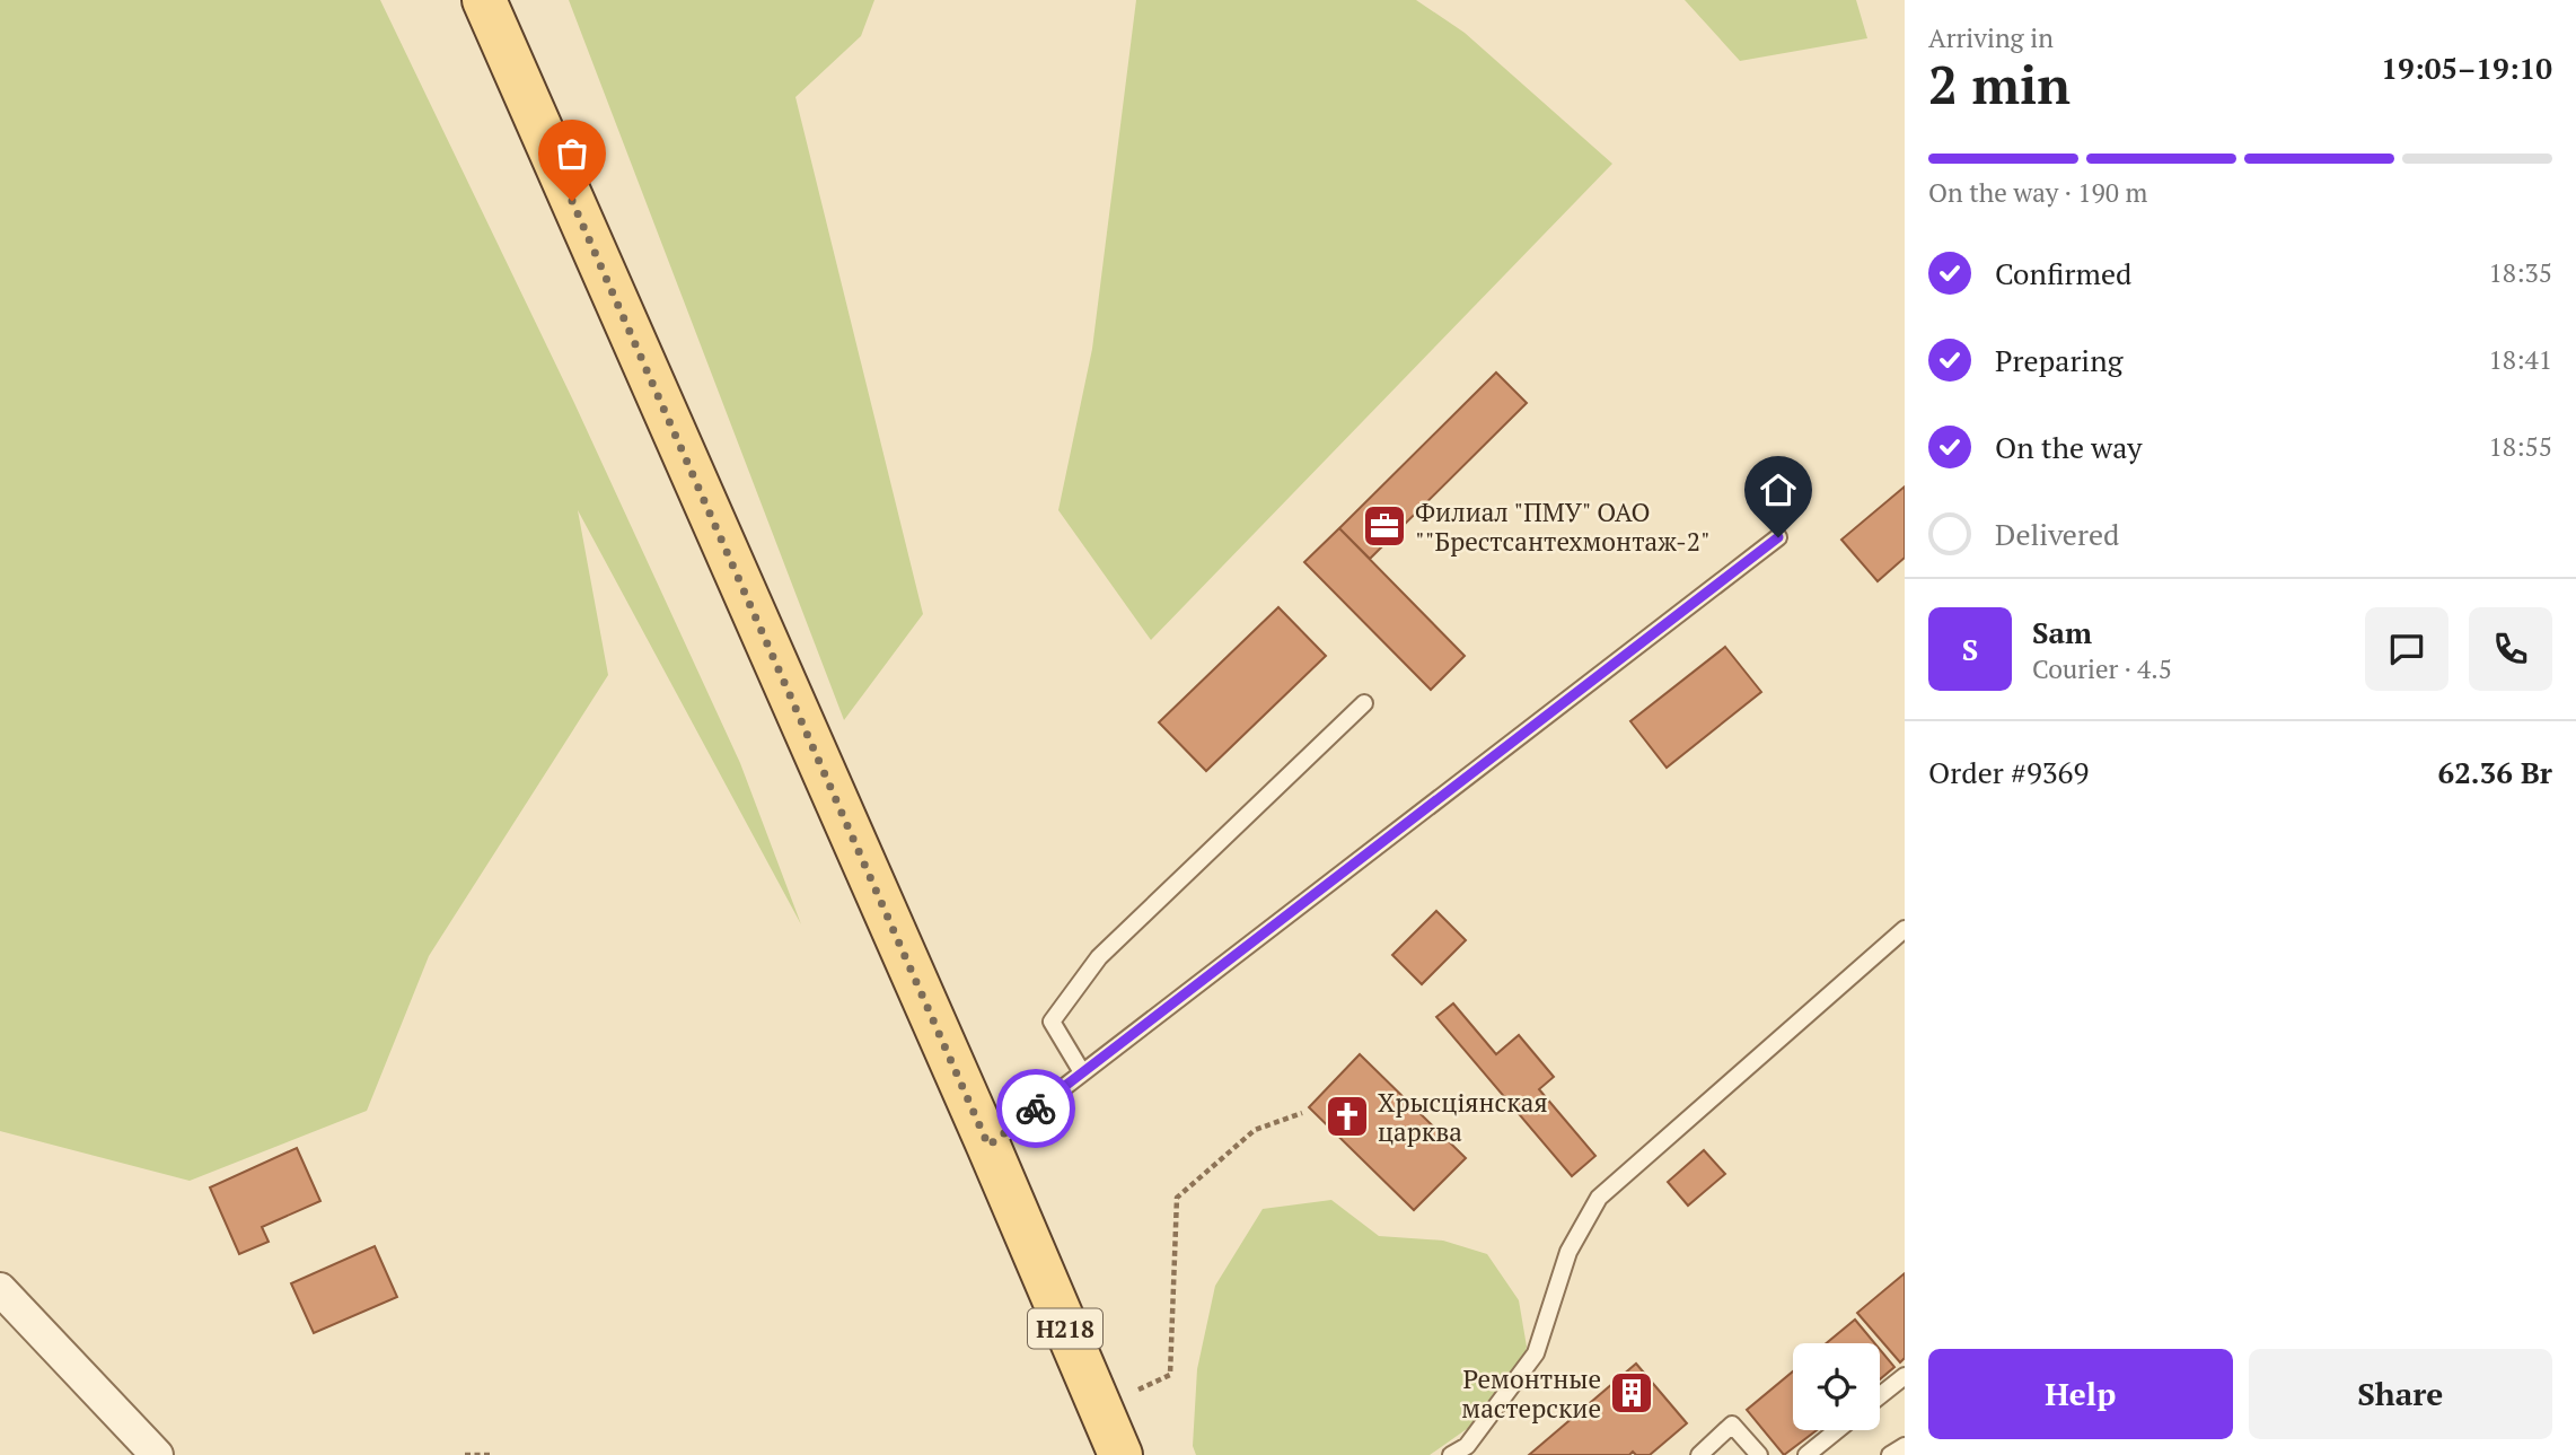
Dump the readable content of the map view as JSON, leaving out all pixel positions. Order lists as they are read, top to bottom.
{
  "streets": {
    "main road": ["Н218"]
  },
  "places": {
    "office": ["Филиал \"ПМУ\" ОАО \"\"Брестсантехмонтаж-2\""],
    "church": ["Хрысціянская царква"],
    "building": ["Ремонтные мастерские"]
  },
  "page": {
    "heading": ["2 min", "Arriving in", "19:05–19:10"],
    "panel": [
      "Sam",
      "Courier · 4.5",
      "Order #9369",
      "62.36 Br"
    ],
    "bar": "On the way · 190 m",
    "list": [
      ["Confirmed", "18:35"],
      ["Preparing", "18:41"],
      ["On the way", "18:55"],
      "Delivered"
    ],
    "round": "S",
    "buttons": ["Help", "Share"]
  }
}
